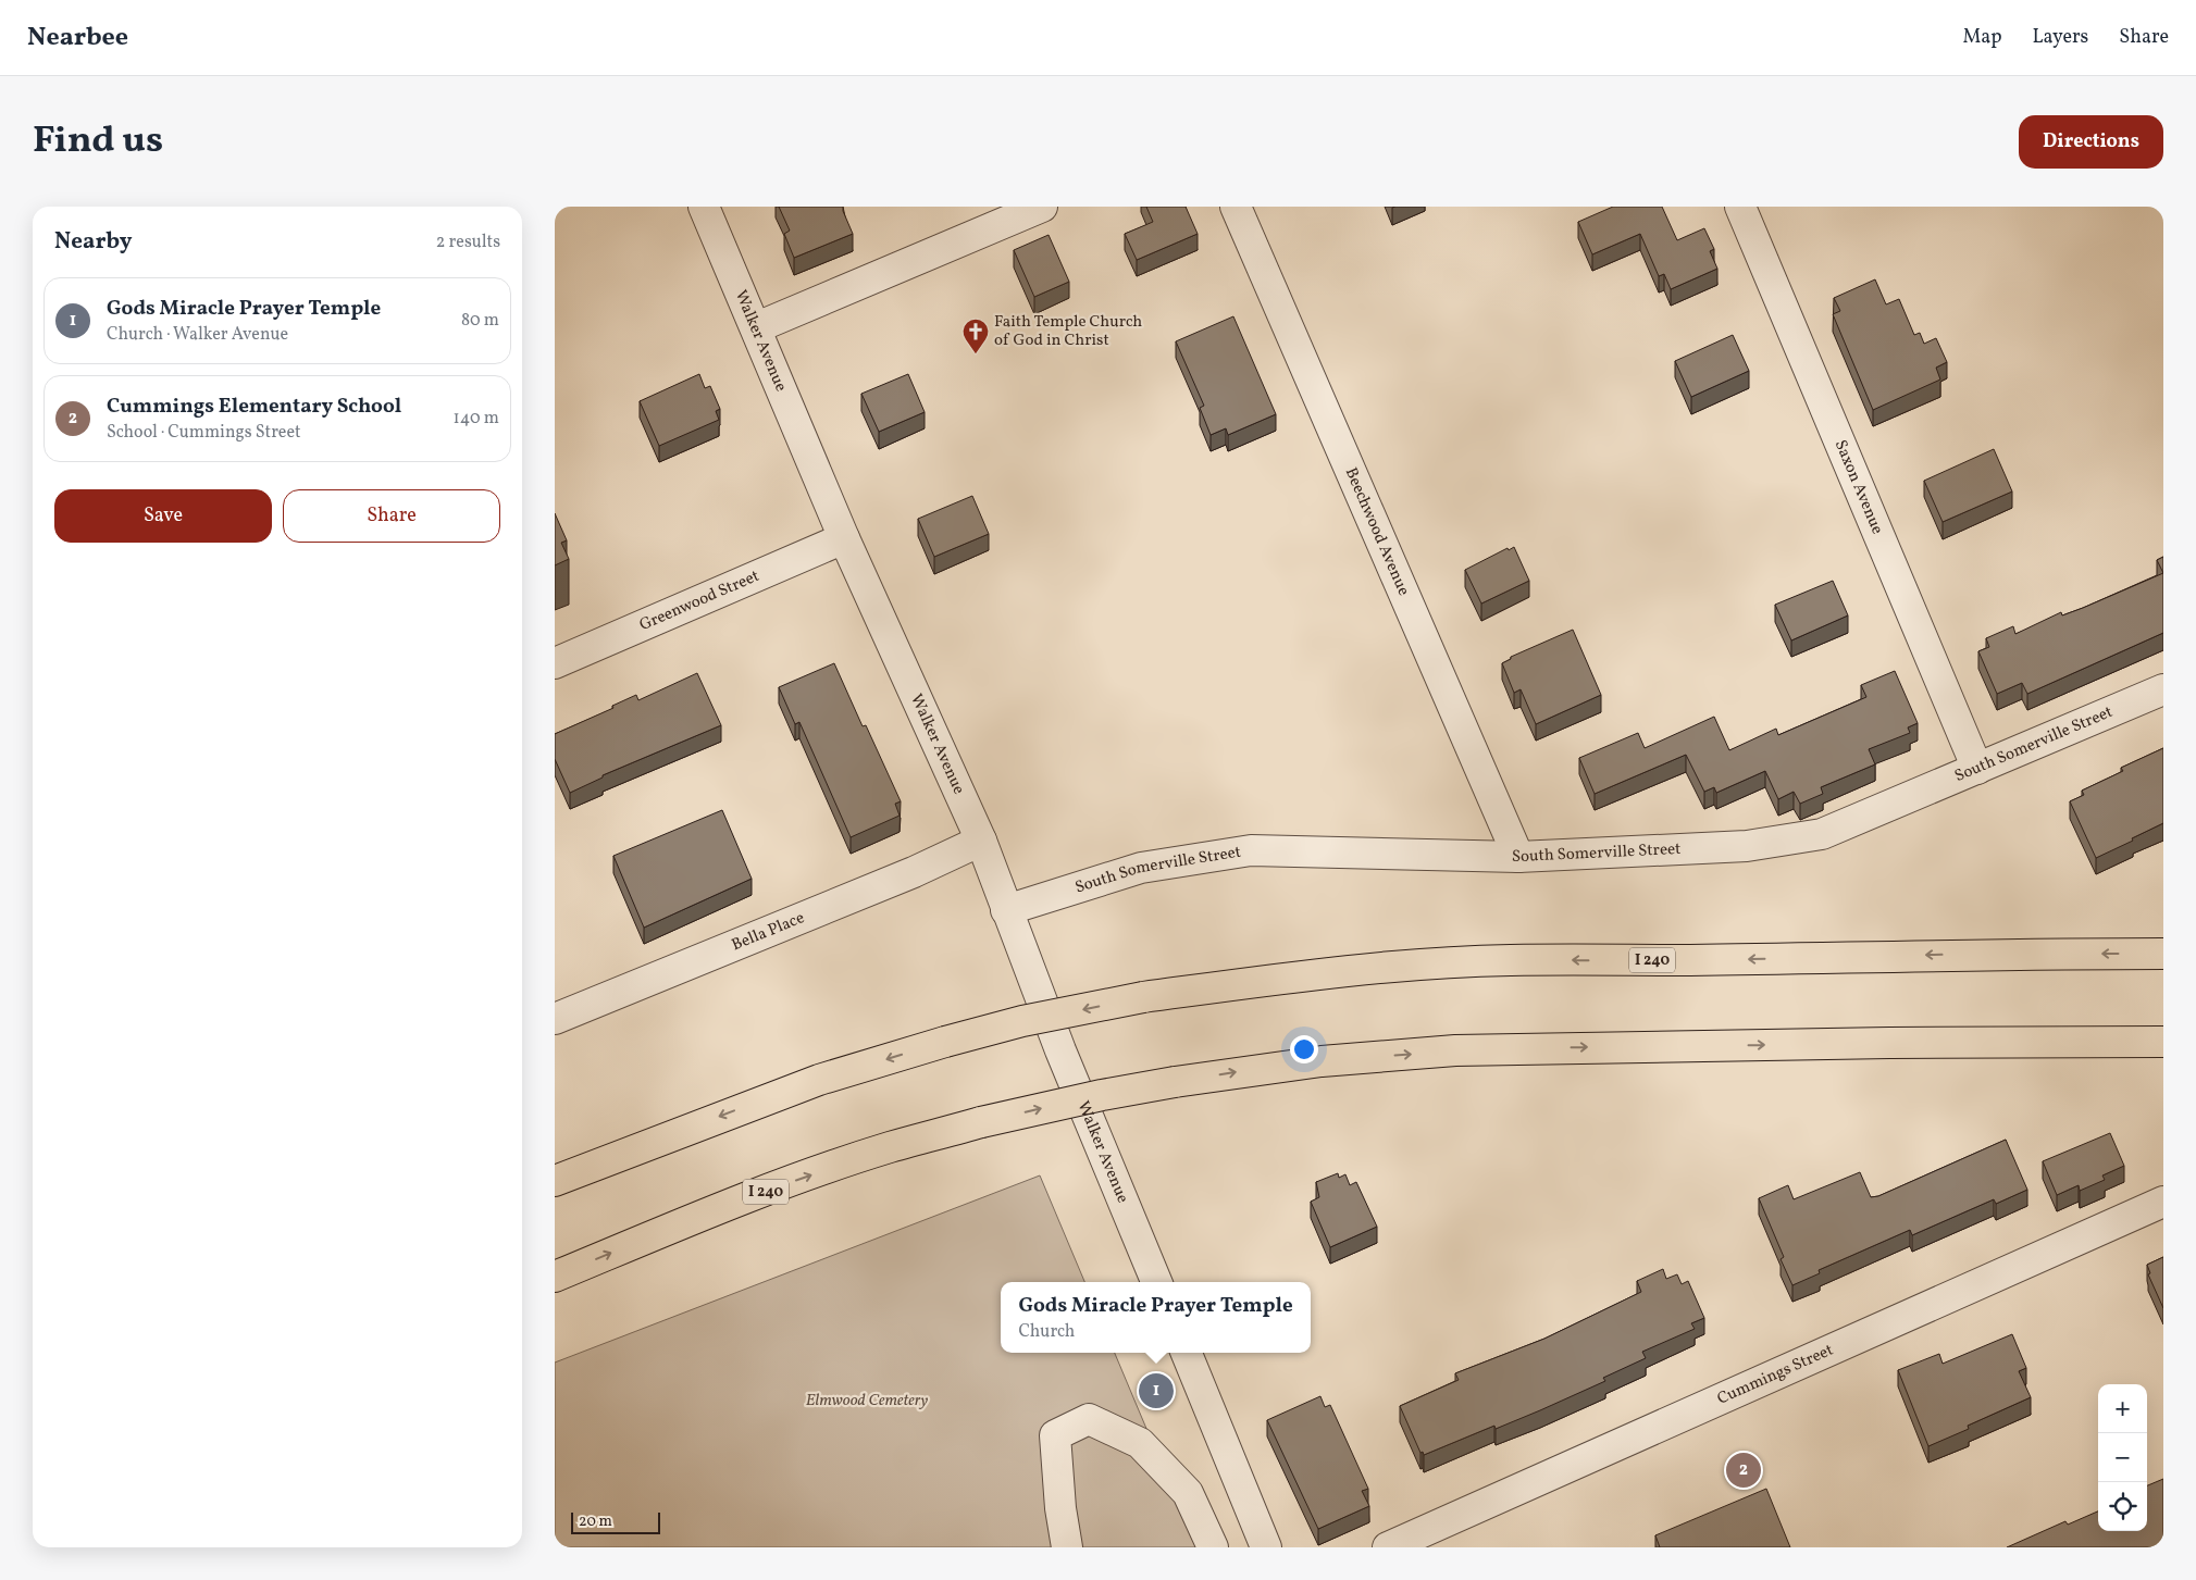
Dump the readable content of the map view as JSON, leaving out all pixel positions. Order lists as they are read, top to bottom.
{
  "streets": {
    "highway": ["I 240"],
    "street": [
      "Walker Avenue",
      "Saxon Avenue",
      "Beechwood Avenue",
      "Greenwood Street",
      "South Somerville Street",
      "Bella Place",
      "Cummings Street"
    ]
  },
  "crossings": [
    ["Walker Avenue", "Greenwood Street"],
    ["Walker Avenue", "South Somerville Street"],
    ["Walker Avenue", "Bella Place"],
    ["Saxon Avenue", "South Somerville Street"],
    ["Beechwood Avenue", "South Somerville Street"]
  ],
  "parks": ["Elmwood Cemetery"],
  "places": {
    "church": ["Faith Temple Church of God in Christ"]
  },
  "scale_bar": "20 m",
  "page": {
    "header": "Nearbee",
    "nav": ["Map", "Layers", "Share"],
    "title": "Find us",
    "buttons": [
      "Directions",
      ["Save", "Share"]
    ],
    "heading": ["Nearby", "2 results"],
    "list": [
      {
        "mark": "1",
        "name": "Gods Miracle Prayer Temple",
        "note": "Church · Walker Avenue",
        "value": "80 m"
      },
      {
        "mark": "2",
        "name": "Cummings Elementary School",
        "note": "School · Cummings Street",
        "value": "140 m"
      }
    ],
    "popup": ["Gods Miracle Prayer Temple", "Church"],
    "pins": ["1", "2"],
    "map_buttons": ["+", "−"],
    "scale": "20 m"
  }
}
